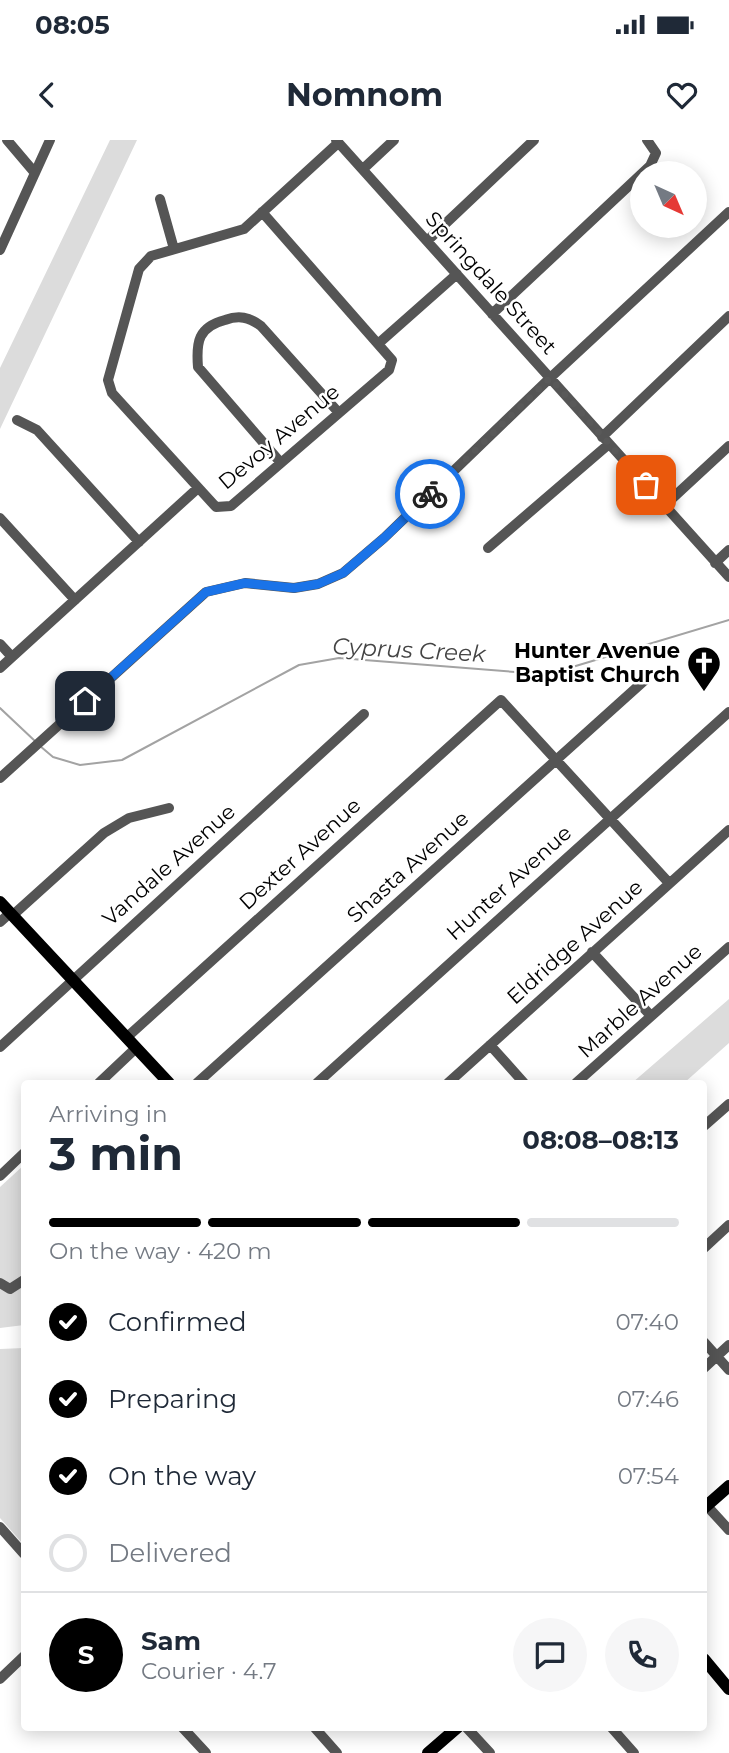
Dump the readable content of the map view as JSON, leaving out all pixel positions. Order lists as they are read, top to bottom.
{
  "streets": {
    "street": [
      "Springdale Street",
      "Devoy Avenue",
      "Dexter Avenue",
      "Vandale Avenue",
      "Shasta Avenue",
      "Hunter Avenue",
      "Eldridge Avenue",
      "Marble Avenue"
    ]
  },
  "crossings": [
    ["Dexter Avenue", "Shasta Avenue"]
  ],
  "water": ["Cyprus Creek"],
  "places": {
    "church": ["Hunter Avenue Baptist Church"]
  },
  "north": "bottom right",
  "page": {
    "status": "08:05",
    "header": "Nomnom",
    "heading": ["3 min", "Arriving in", "08:08–08:13"],
    "panel": ["Sam", "Courier · 4.7"],
    "bar": "On the way · 420 m",
    "list": [
      ["Confirmed", "07:40"],
      ["Preparing", "07:46"],
      ["On the way", "07:54"],
      "Delivered"
    ],
    "round": "S"
  }
}
